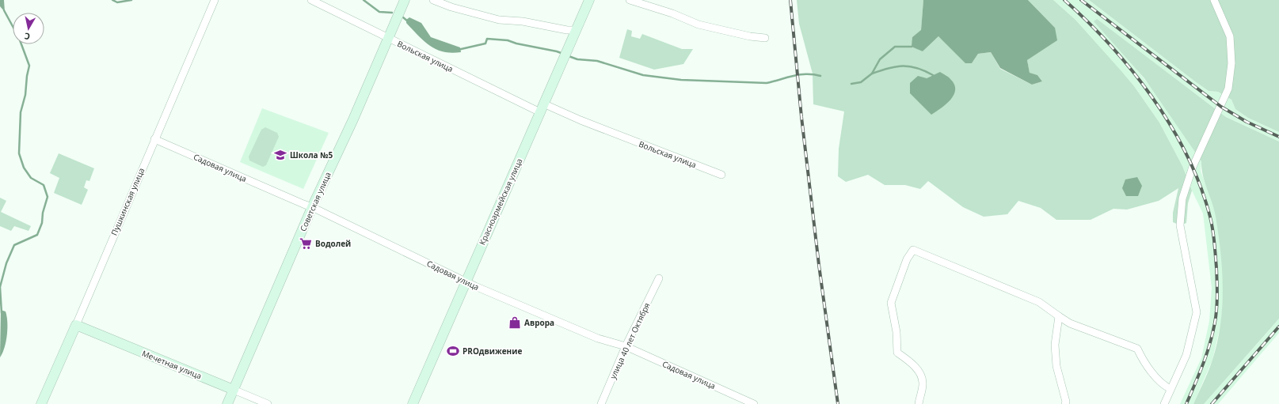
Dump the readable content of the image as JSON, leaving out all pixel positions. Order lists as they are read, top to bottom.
{
  "streets": {
    "street": [
      "Вольская улица",
      "Садовая улица",
      "Пушкинская улица",
      "Советская улица",
      "Красноармейская улица",
      "улица 40 лет Октября",
      "Мечетная улица"
    ]
  },
  "crossings": [
    ["Вольская улица", "Советская улица"],
    ["Вольская улица", "Красноармейская улица"],
    ["Садовая улица", "Пушкинская улица"],
    ["Садовая улица", "Советская улица"],
    ["Садовая улица", "Красноармейская улица"],
    ["Садовая улица", "улица 40 лет Октября"],
    ["Пушкинская улица", "Мечетная улица"],
    ["Советская улица", "Мечетная улица"]
  ],
  "places": {
    "school or university": ["Школа №5"],
    "supermarket": ["Водолей"],
    "shop": ["Аврора"],
    "sports": ["PROдвижение"]
  },
  "north": "bottom"
}
